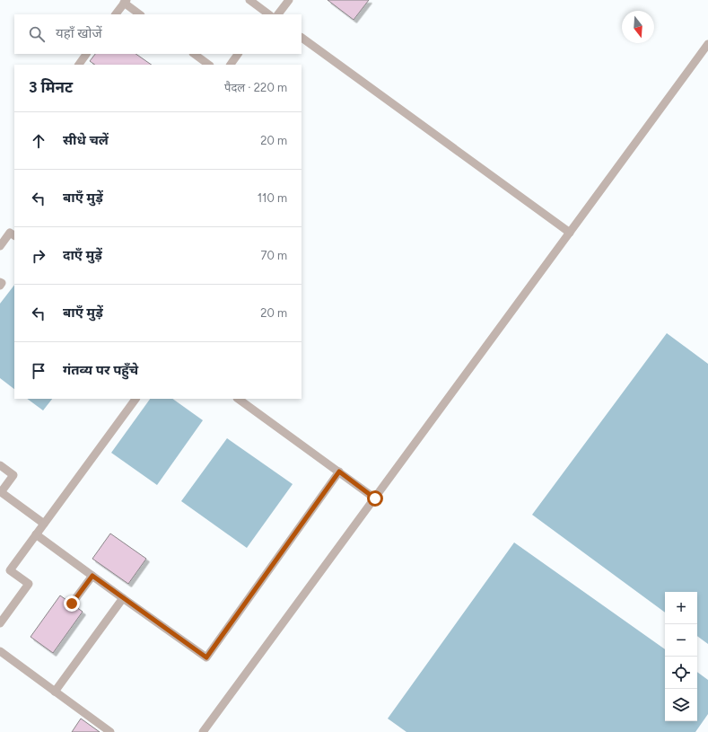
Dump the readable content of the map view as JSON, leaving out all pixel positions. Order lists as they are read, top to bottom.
{
  "north": "bottom",
  "page": {
    "search": "यहाँ खोजें",
    "heading": ["3 मिनट", "पैदल · 220 m"],
    "list": [
      ["सीधे चलें", "20 m"],
      ["बाएँ मुड़ें", "110 m"],
      ["दाएँ मुड़ें", "70 m"],
      ["बाएँ मुड़ें", "20 m"],
      "गंतव्य पर पहुँचे"
    ],
    "map_buttons": ["+", "−"]
  }
}
